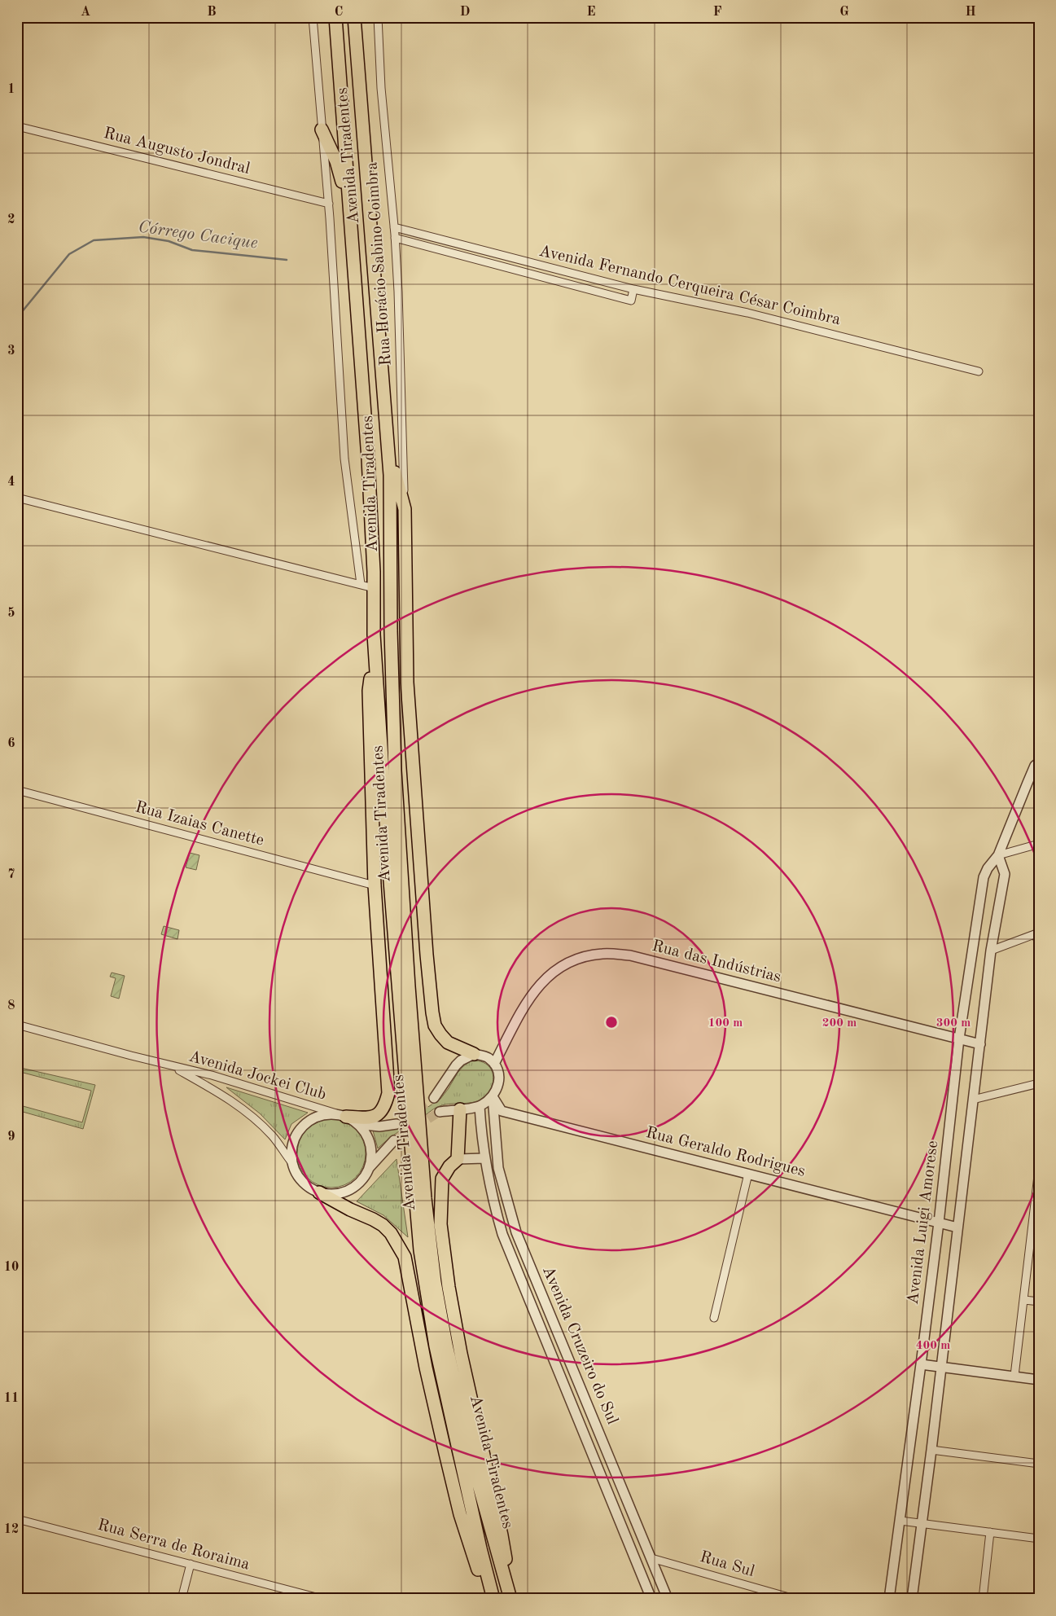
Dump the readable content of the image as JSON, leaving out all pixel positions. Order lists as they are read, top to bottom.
{
  "streets": {
    "highway": ["Avenida Tiradentes"],
    "street": [
      "Rua Augusto Jondral",
      "Rua Horácio Sabino Coimbra",
      "Avenida Fernando Cerqueira César Coimbra",
      "Rua Izaias Canette",
      "Rua das Indústrias",
      "Avenida Jockei Club",
      "Rua Geraldo Rodrigues",
      "Avenida Luigi Amorese",
      "Avenida Cruzeiro do Sul",
      "Rua Serra de Roraima",
      "Rua Sul"
    ]
  },
  "crossings": [
    ["Rua Horácio Sabino Coimbra", "Avenida Fernando Cerqueira César Coimbra"],
    ["Rua das Indústrias", "Avenida Luigi Amorese"],
    ["Rua Geraldo Rodrigues", "Avenida Luigi Amorese"],
    ["Rua Geraldo Rodrigues", "Avenida Cruzeiro do Sul"],
    ["Avenida Cruzeiro do Sul", "Rua Sul"]
  ],
  "water": ["Córrego Cacique"],
  "grid": {
    "columns": [
      "A",
      "B",
      "C",
      "D",
      "E",
      "F",
      "G",
      "H"
    ],
    "rows": [
      "1",
      "2",
      "3",
      "4",
      "5",
      "6",
      "7",
      "8",
      "9",
      "10",
      "11",
      "12"
    ]
  },
  "rings": [
    "100 m",
    "200 m",
    "300 m",
    "400 m"
  ]
}
